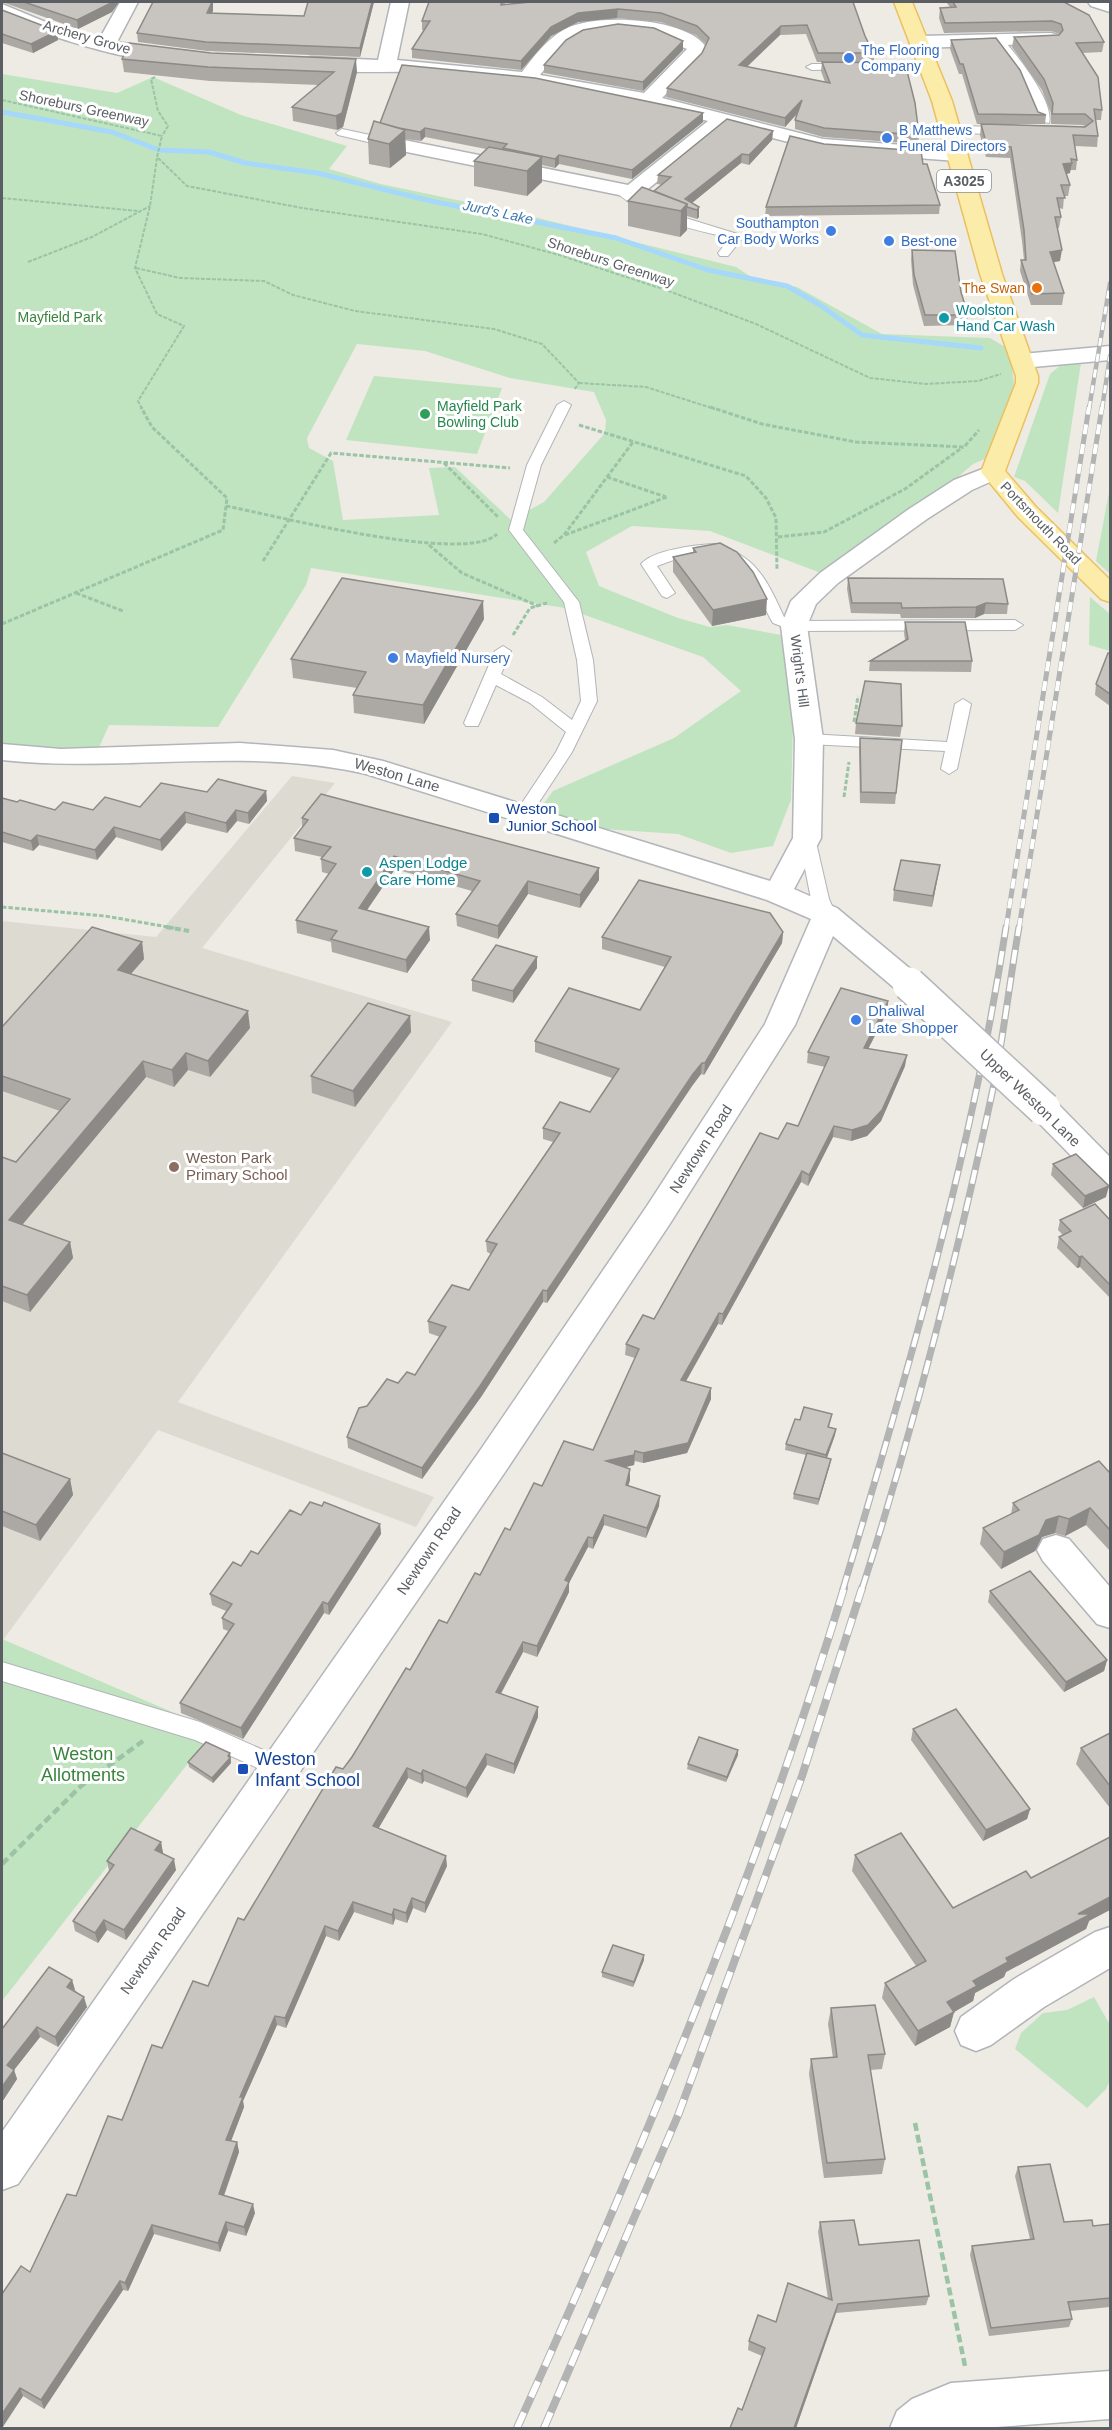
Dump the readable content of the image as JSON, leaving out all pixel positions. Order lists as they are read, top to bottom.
{
  "streets": {
    "main road": ["A3025", "Portsmouth Road"],
    "street": [
      "Archery Grove",
      "Wright's Hill",
      "Weston Lane",
      "Upper Weston Lane",
      "Newtown Road"
    ],
    "path": ["Shoreburs Greenway"]
  },
  "crossings": [
    ["Shoreburs Greenway", "A3025"],
    ["Shoreburs Greenway", "Portsmouth Road"],
    ["A3025", "Portsmouth Road"],
    ["Portsmouth Road", "Wright's Hill"],
    ["Wright's Hill", "Weston Lane"],
    ["Wright's Hill", "Upper Weston Lane"],
    ["Weston Lane", "Upper Weston Lane"],
    ["Upper Weston Lane", "Newtown Road"]
  ],
  "water": ["Jurd's Lake"],
  "parks": ["Mayfield Park", "Weston Allotments"],
  "places": {
    "other": [
      "The Flooring Company",
      "B Matthews Funeral Directors",
      "Southampton Car Body Works",
      "Best-one",
      "The Swan",
      "Woolston Hand Car Wash",
      "Mayfield Park Bowling Club",
      "Mayfield Nursery",
      "Aspen Lodge Care Home",
      "Dhaliwal Late Shopper",
      "Weston Park Primary School"
    ],
    "transit": ["Weston Junior School", "Weston Infant School"]
  }
}
